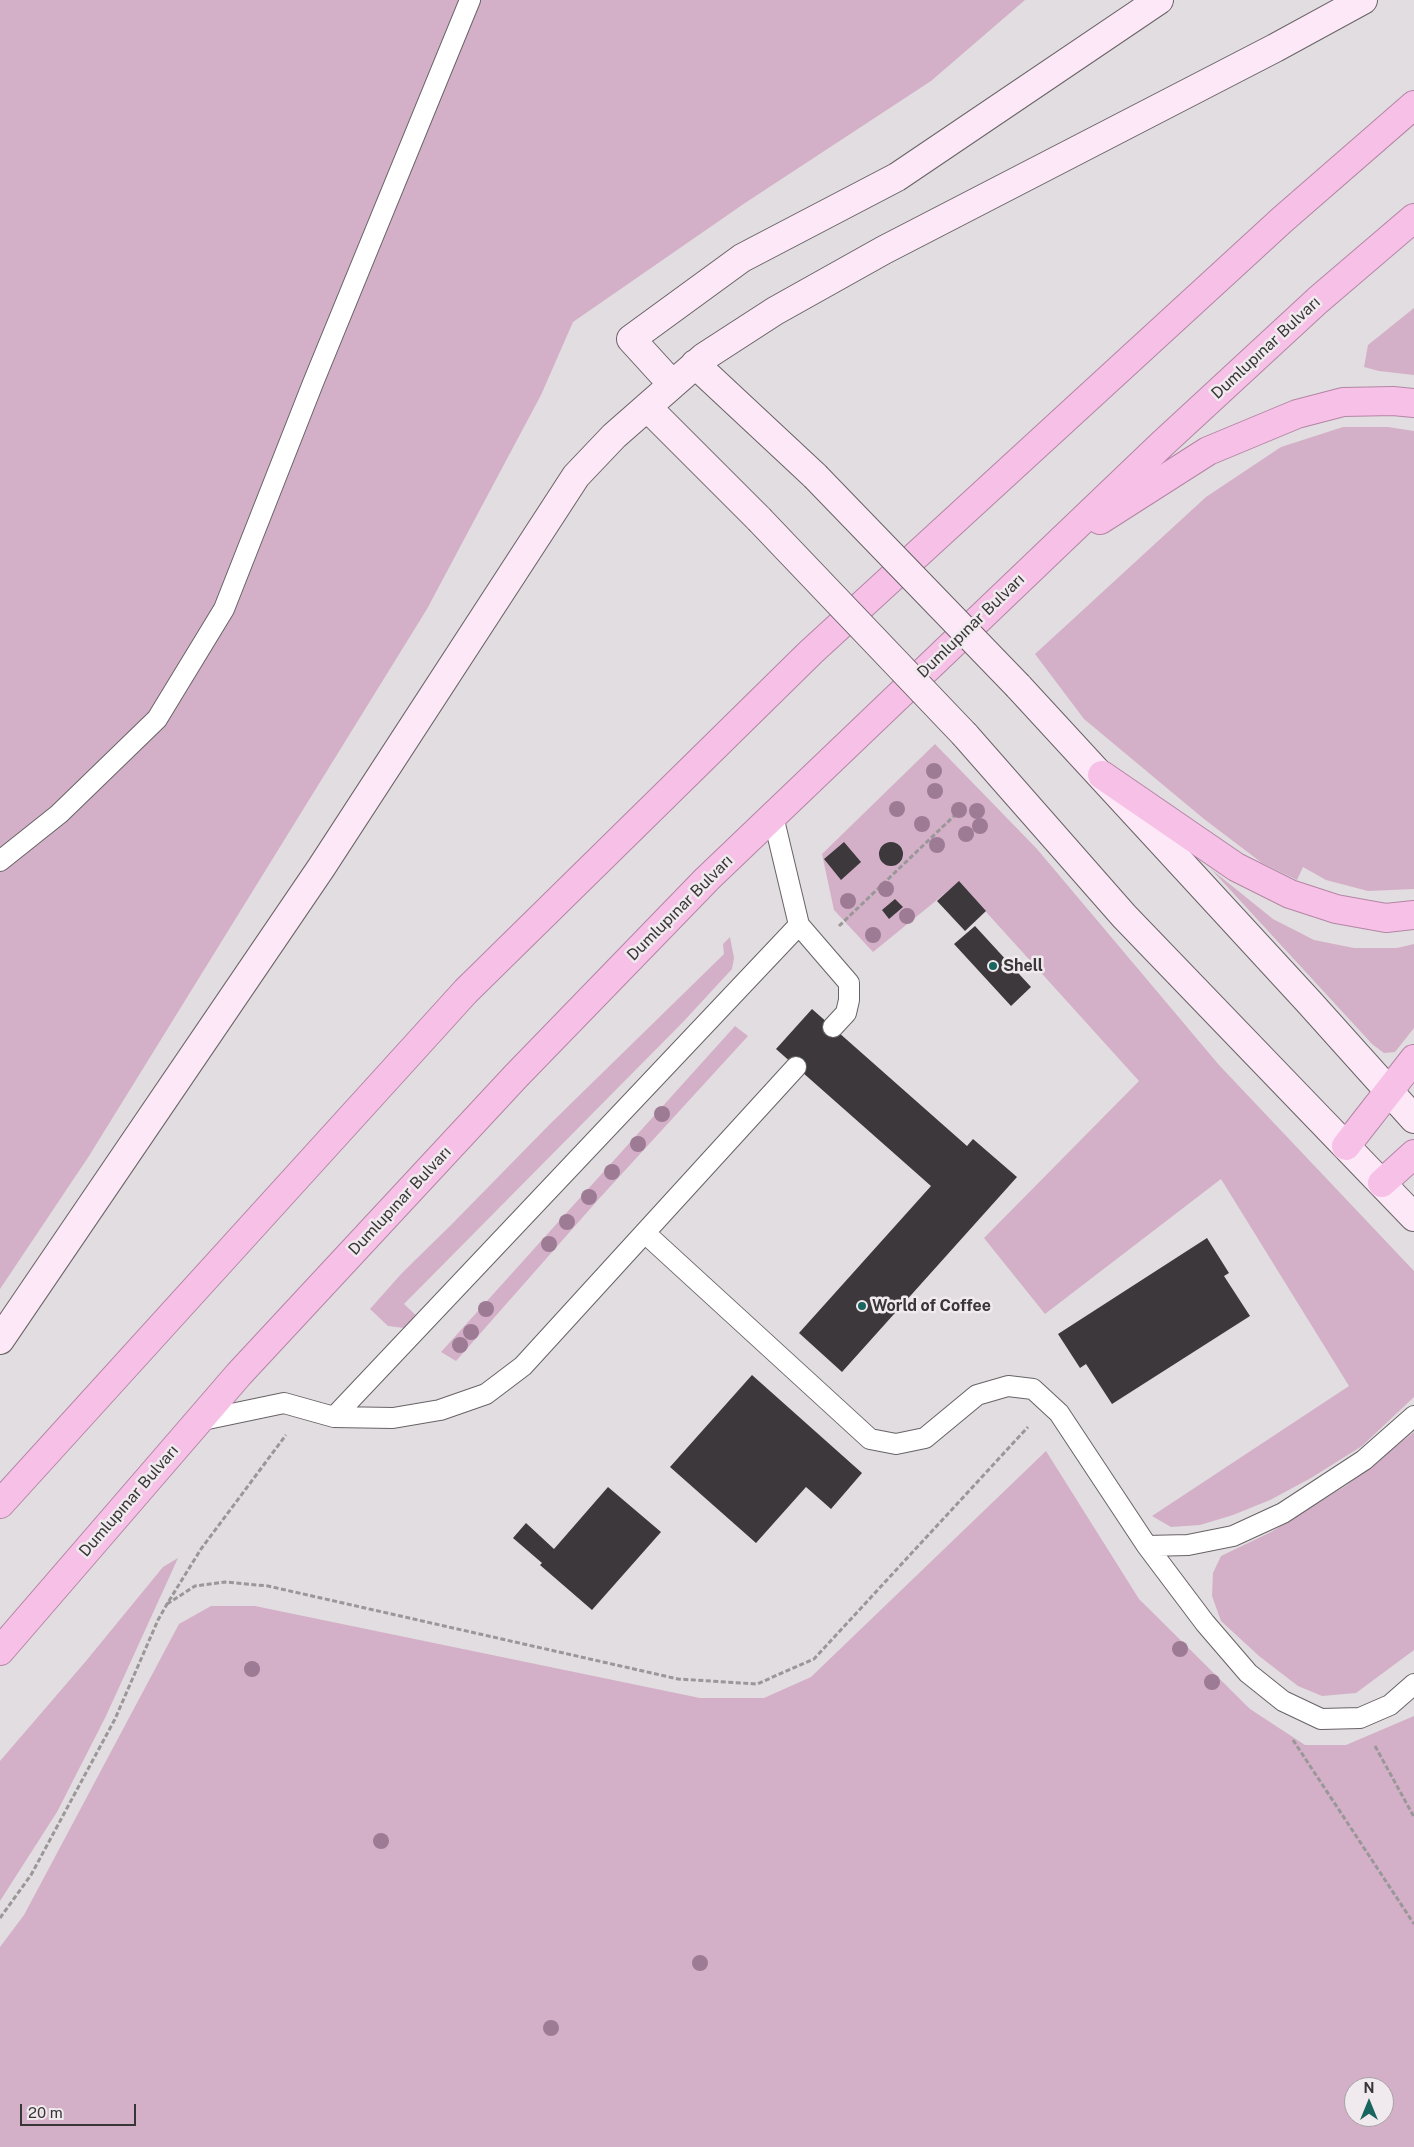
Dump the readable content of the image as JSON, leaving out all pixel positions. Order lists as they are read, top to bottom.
{
  "streets": {
    "highway": ["Dumlupınar Bulvarı"]
  },
  "places": ["Shell", "World of Coffee"],
  "scale_bar": "20 m",
  "north": "top"
}
